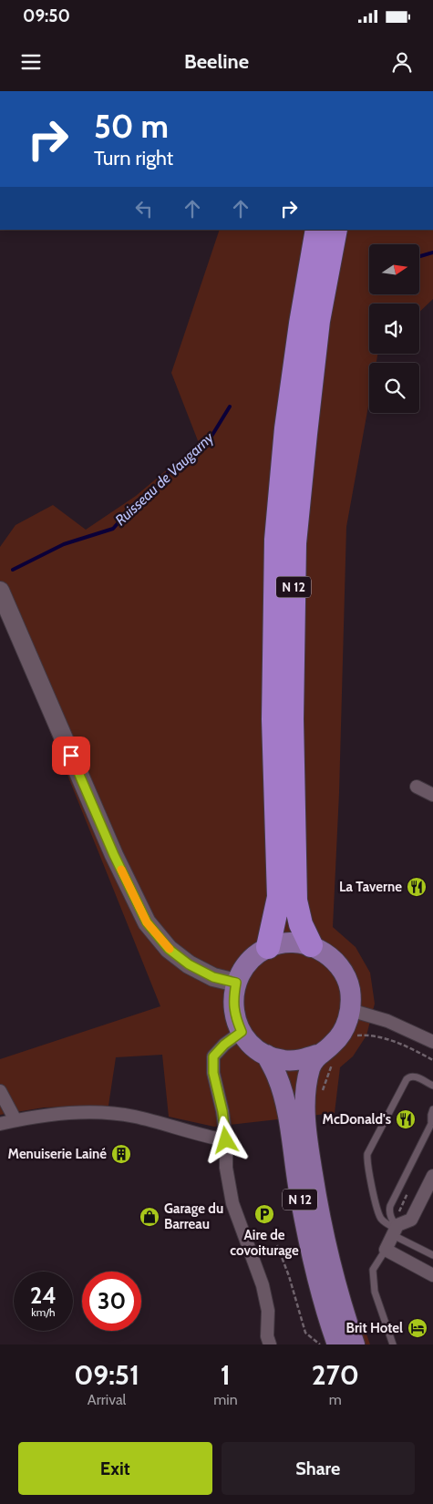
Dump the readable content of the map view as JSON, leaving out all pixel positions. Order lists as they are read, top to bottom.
{
  "streets": {
    "highway": ["N 12"]
  },
  "water": ["Ruisseau de Vaugarny"],
  "places": {
    "restaurant": ["La Taverne", "McDonald's"],
    "building": ["Menuiserie Lainé"],
    "parking": ["Aire de covoiturage"],
    "shop": ["Garage du Barreau"],
    "hotel": ["Brit Hotel"]
  },
  "north": "right",
  "page": {
    "status": "09:50",
    "header": "Beeline",
    "turn": ["50 m", "Turn right"],
    "speed": "24 km/h",
    "limit": "30",
    "eta": [
      "09:51",
      "Arrival",
      "1",
      "min",
      "270",
      "m"
    ],
    "buttons": ["Exit", "Share"]
  }
}
